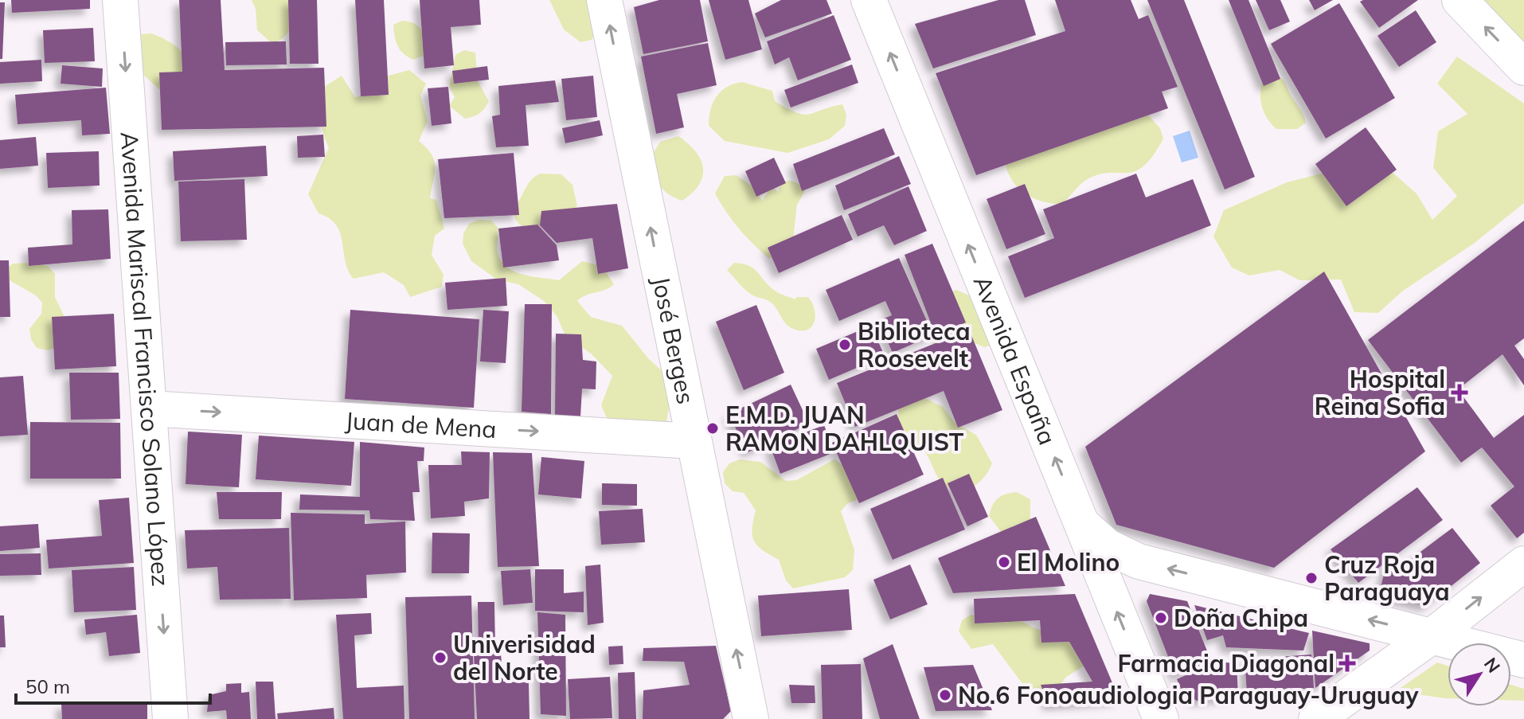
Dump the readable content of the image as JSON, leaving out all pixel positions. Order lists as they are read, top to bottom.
{
  "streets": {
    "main road": [
      "José Berges",
      "Avenida Mariscal Francisco Solano López",
      "Avenida España",
      "Juan de Mena"
    ]
  },
  "crossings": [
    ["José Berges", "Juan de Mena"],
    ["Avenida Mariscal Francisco Solano López", "Juan de Mena"]
  ],
  "one_way": [
    "José Berges",
    "Avenida Mariscal Francisco Solano López",
    "Avenida España",
    "Juan de Mena"
  ],
  "places": {
    "other": [
      "Biblioteca Roosevelt",
      "E.M.D. JUAN RAMON DAHLQUIST",
      "El Molino",
      "Cruz Roja Paraguaya",
      "Doña Chipa",
      "Univerisidad del Norte",
      "No.6 Fonoaudiologia Paraguay-Uruguay"
    ],
    "health": ["Hospital Reina Sofia", "Farmacia Diagonal"]
  },
  "scale_bar": "50 m",
  "north": "top right"
}
